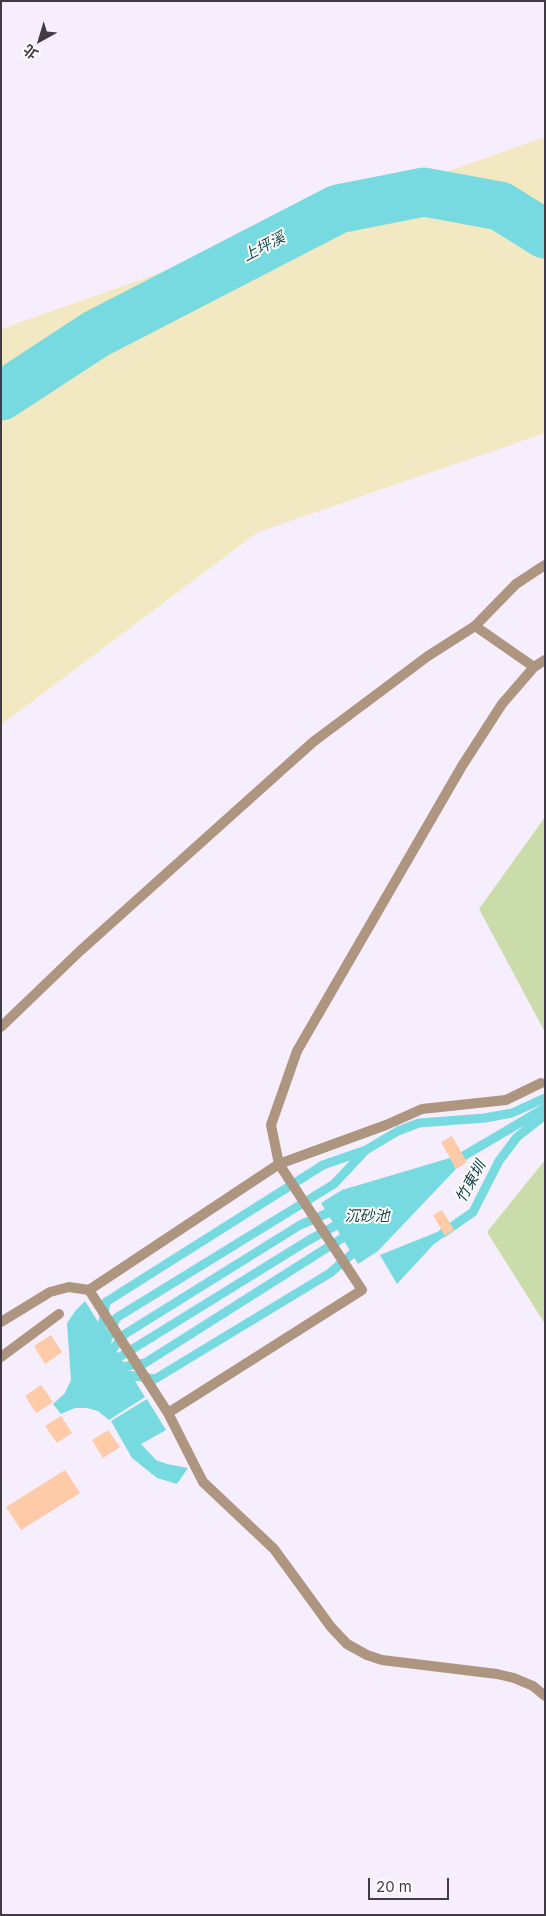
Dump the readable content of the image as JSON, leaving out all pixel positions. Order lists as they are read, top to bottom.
{
  "water": ["上坪溪", "竹東圳", "沉砂池"],
  "scale_bar": "20 m",
  "north": "bottom left"
}
